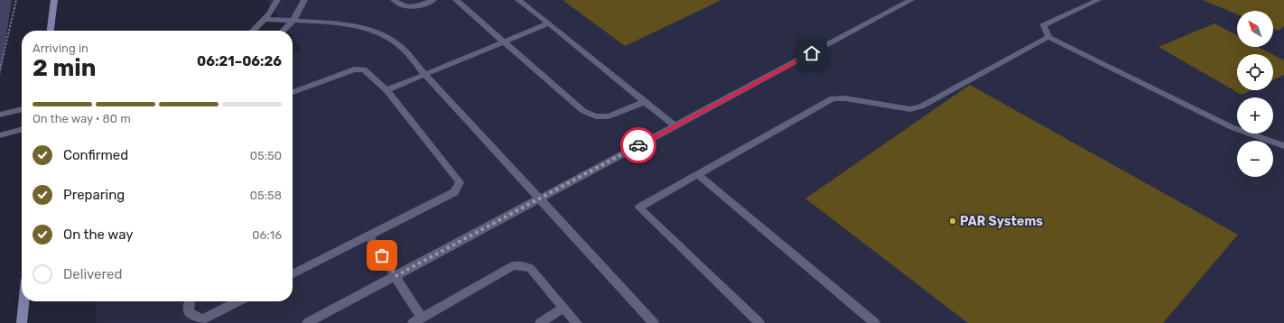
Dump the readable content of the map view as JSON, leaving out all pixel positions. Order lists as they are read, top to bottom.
{
  "places": ["PAR Systems"],
  "north": "top left",
  "page": {
    "map_buttons": ["+", "−"],
    "heading": ["2 min", "Arriving in", "06:21–06:26"],
    "bar": "On the way · 80 m",
    "list": [
      ["Confirmed", "05:50"],
      ["Preparing", "05:58"],
      ["On the way", "06:16"],
      "Delivered"
    ]
  }
}
